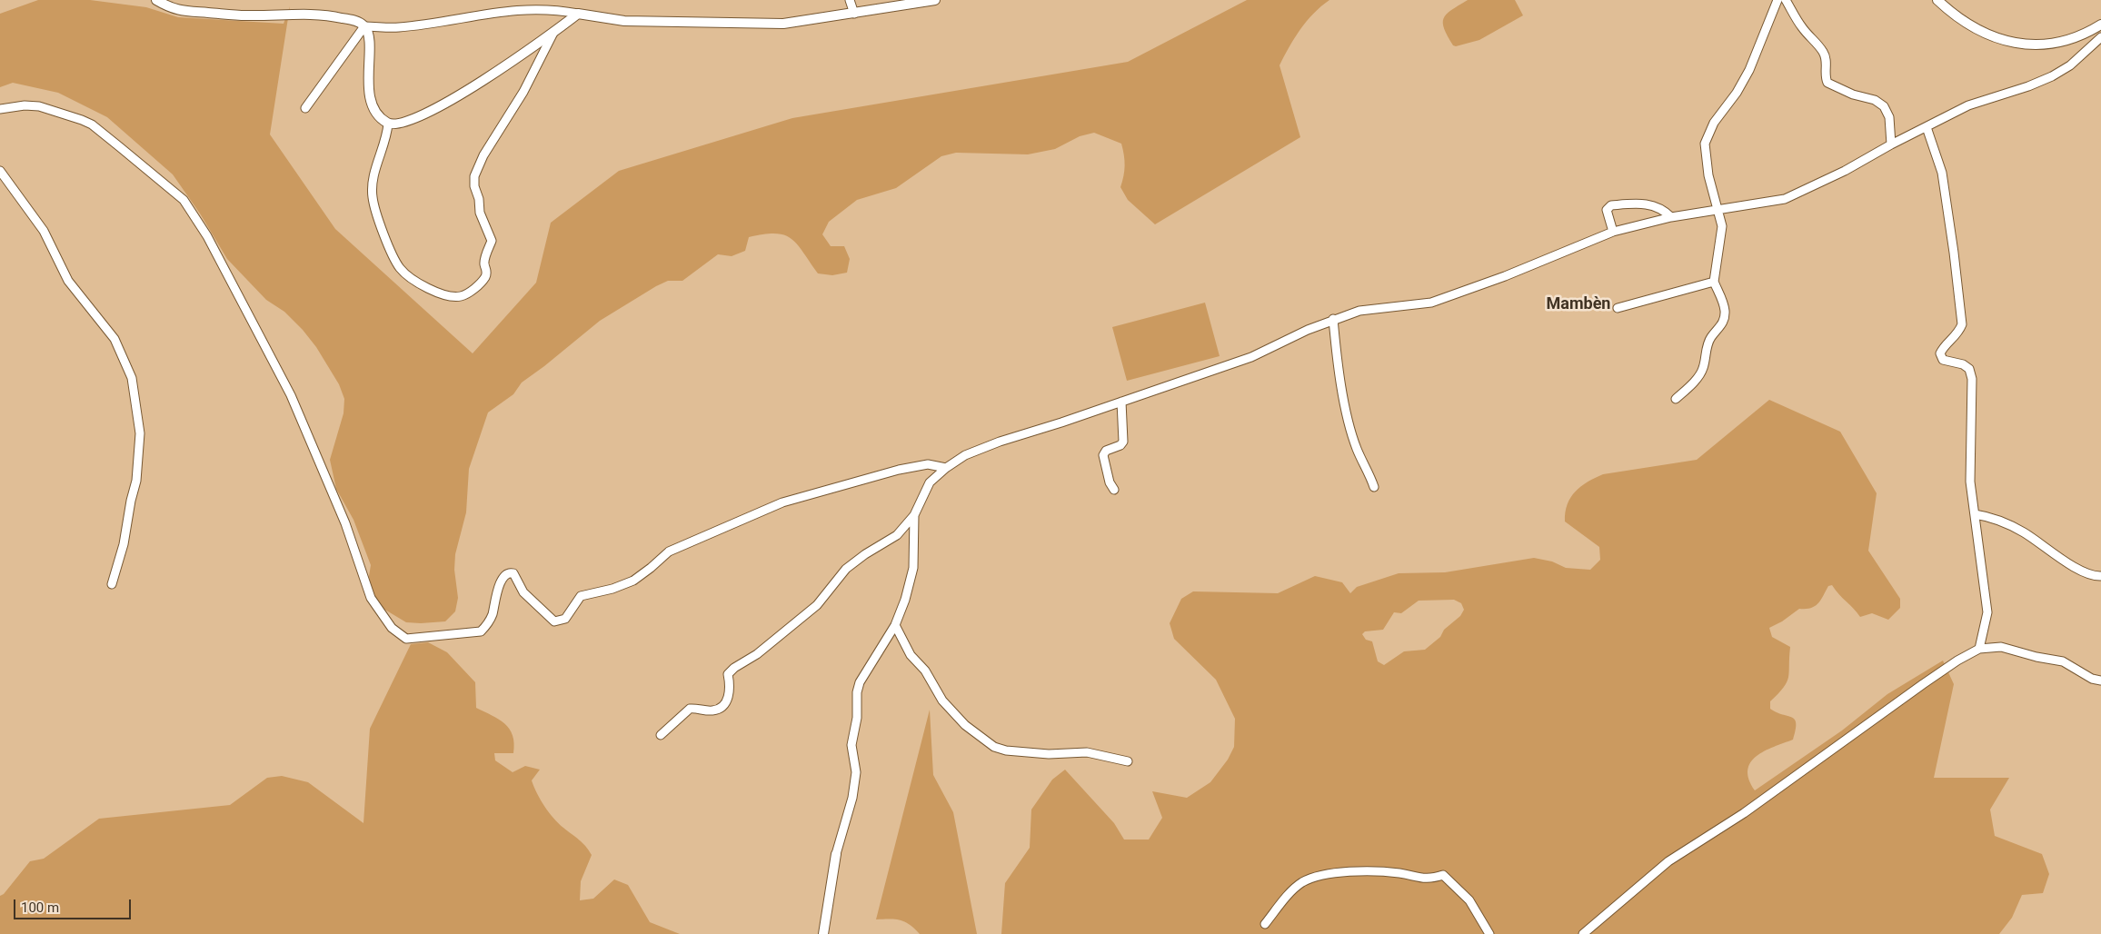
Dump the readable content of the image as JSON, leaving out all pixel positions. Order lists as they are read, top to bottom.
{
  "districts": ["Mambèn"],
  "scale_bar": "100 m"
}
